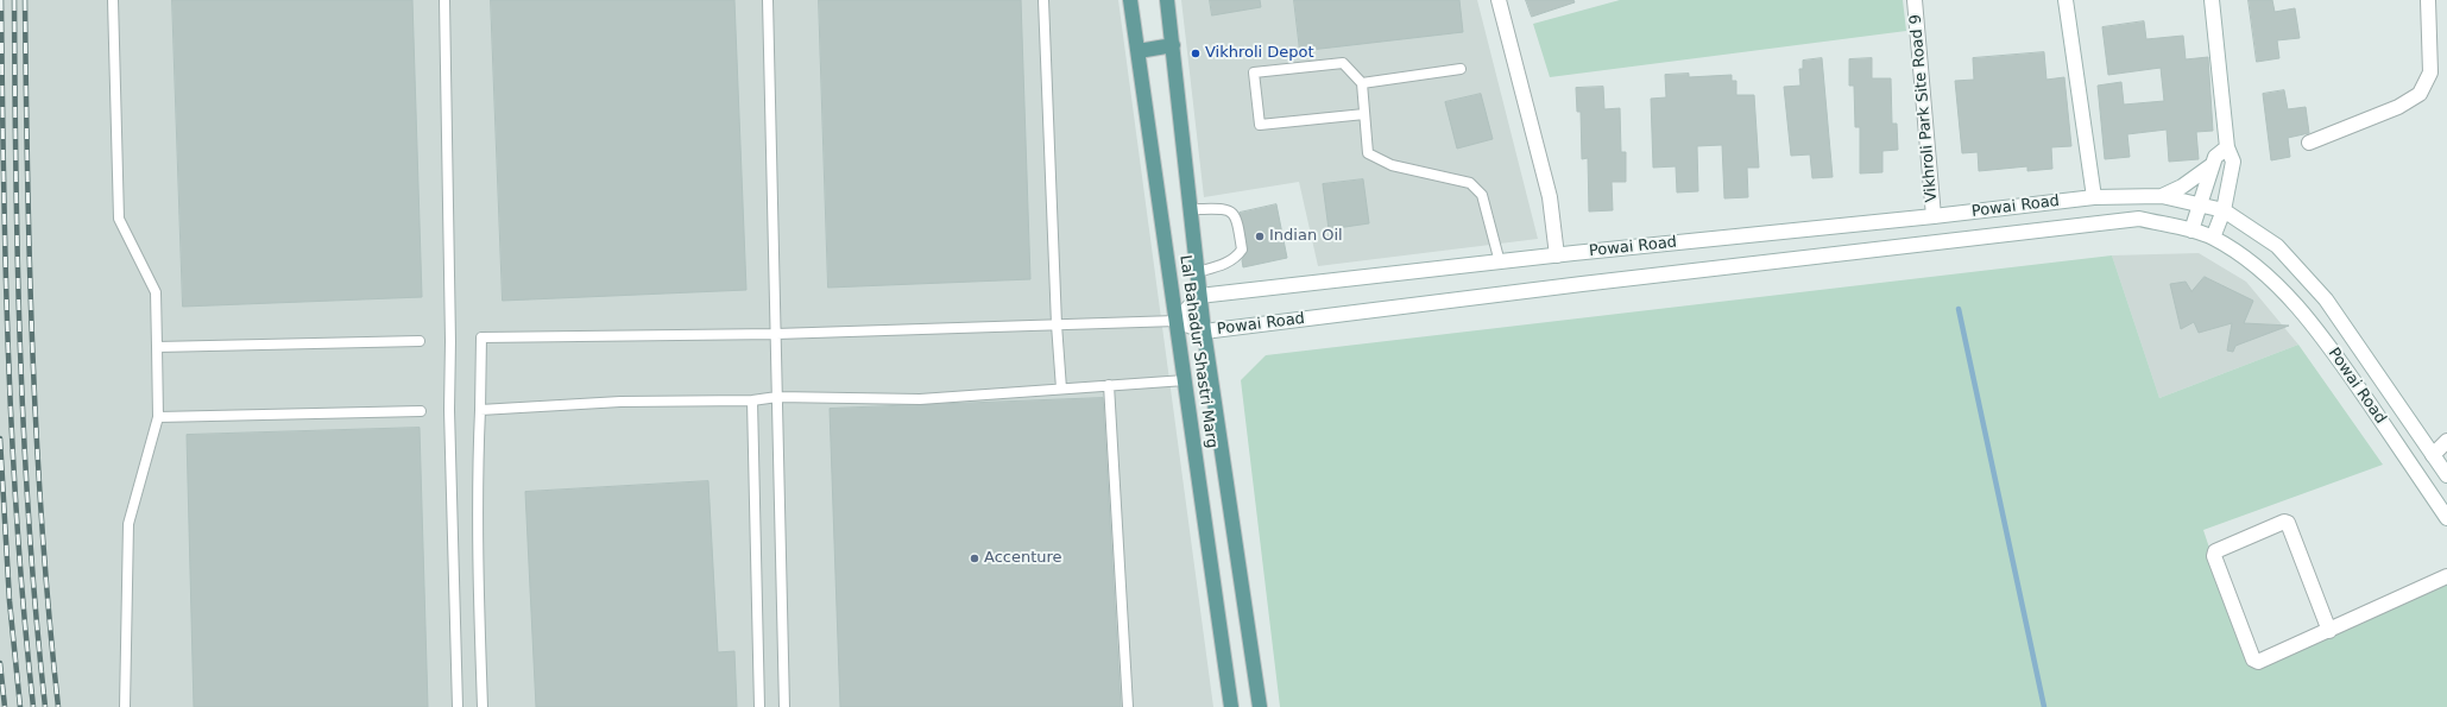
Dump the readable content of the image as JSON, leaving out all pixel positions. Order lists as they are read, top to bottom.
{
  "streets": {
    "main road": ["Vikhroli Park Site Road 9", "Powai Road", "Lal Bahadur Shastri Marg"]
  },
  "crossings": [
    ["Vikhroli Park Site Road 9", "Powai Road"],
    ["Powai Road", "Lal Bahadur Shastri Marg"]
  ],
  "places": ["Vikhroli Depot", "Indian Oil", "Accenture"]
}
